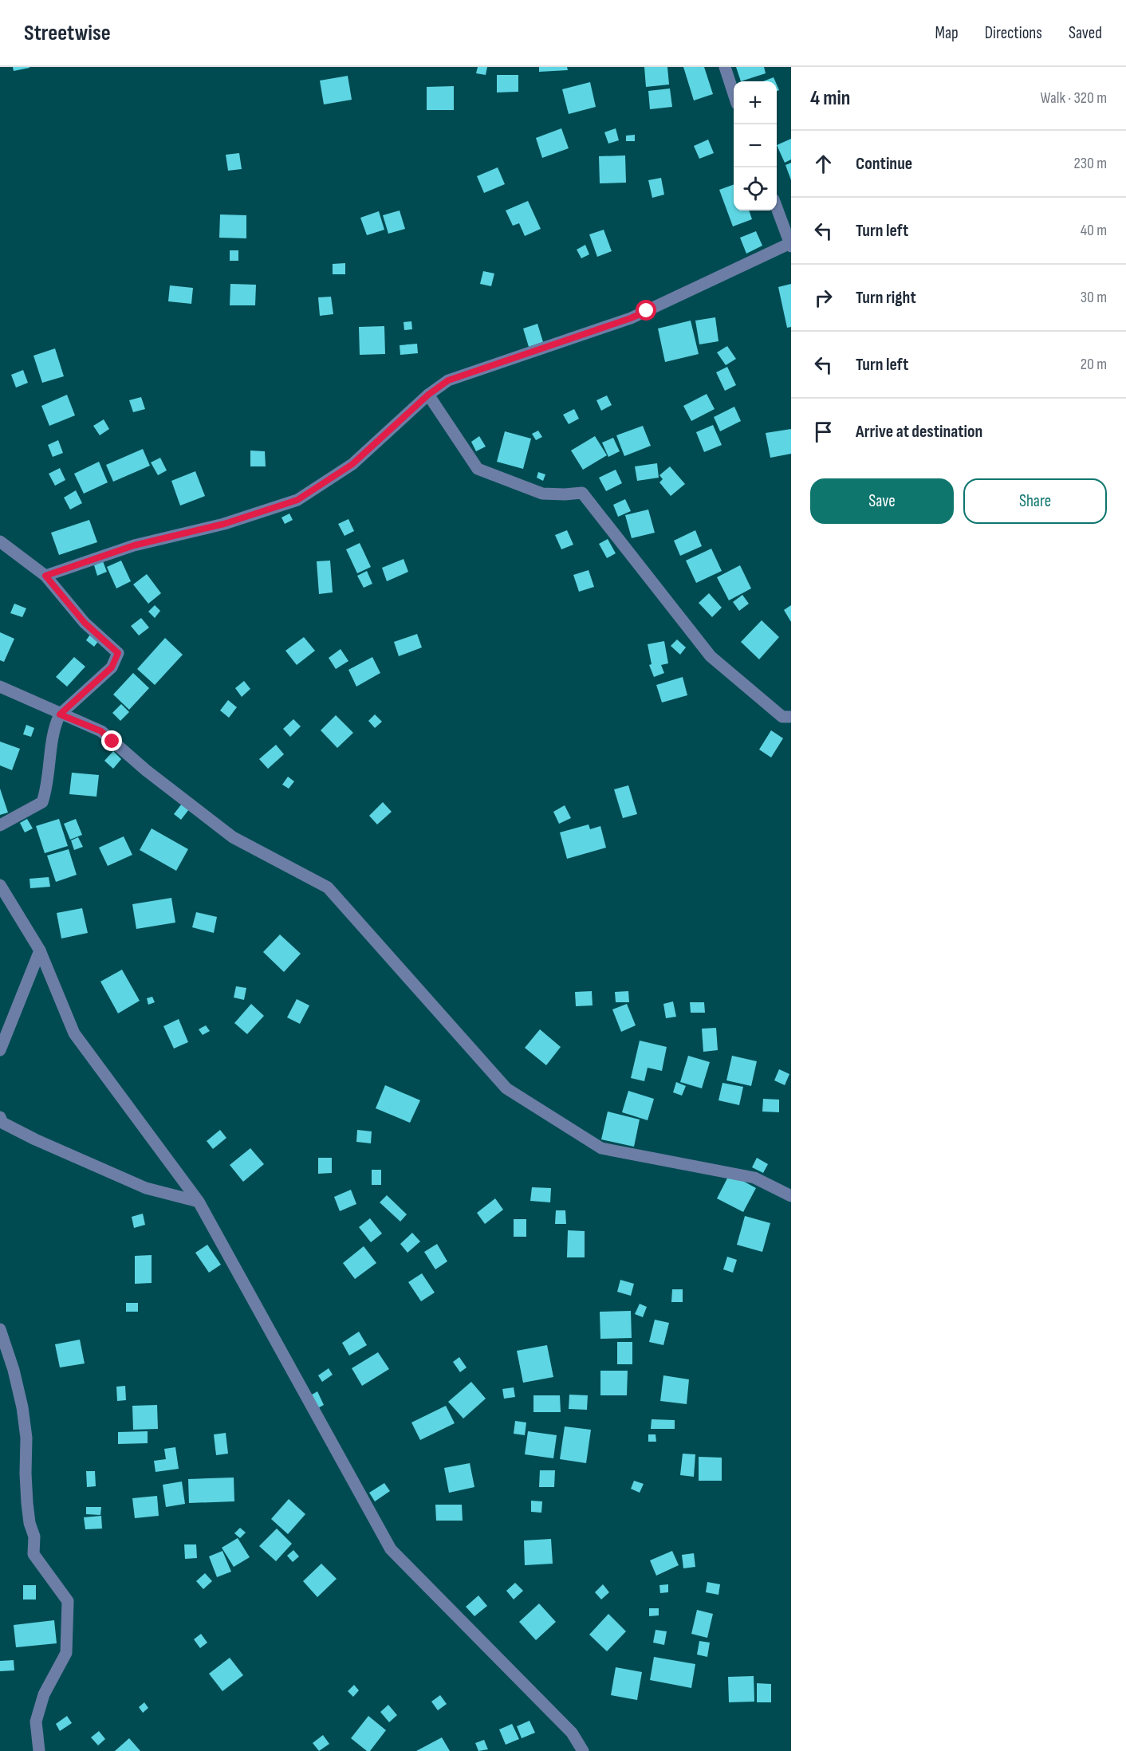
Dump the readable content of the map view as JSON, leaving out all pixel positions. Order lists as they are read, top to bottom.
{
  "page": {
    "header": "Streetwise",
    "nav": ["Map", "Directions", "Saved"],
    "heading": ["4 min", "Walk · 320 m"],
    "map_buttons": ["+", "−"],
    "list": [
      ["Continue", "230 m"],
      ["Turn left", "40 m"],
      ["Turn right", "30 m"],
      ["Turn left", "20 m"],
      "Arrive at destination"
    ],
    "buttons": ["Save", "Share"]
  }
}
